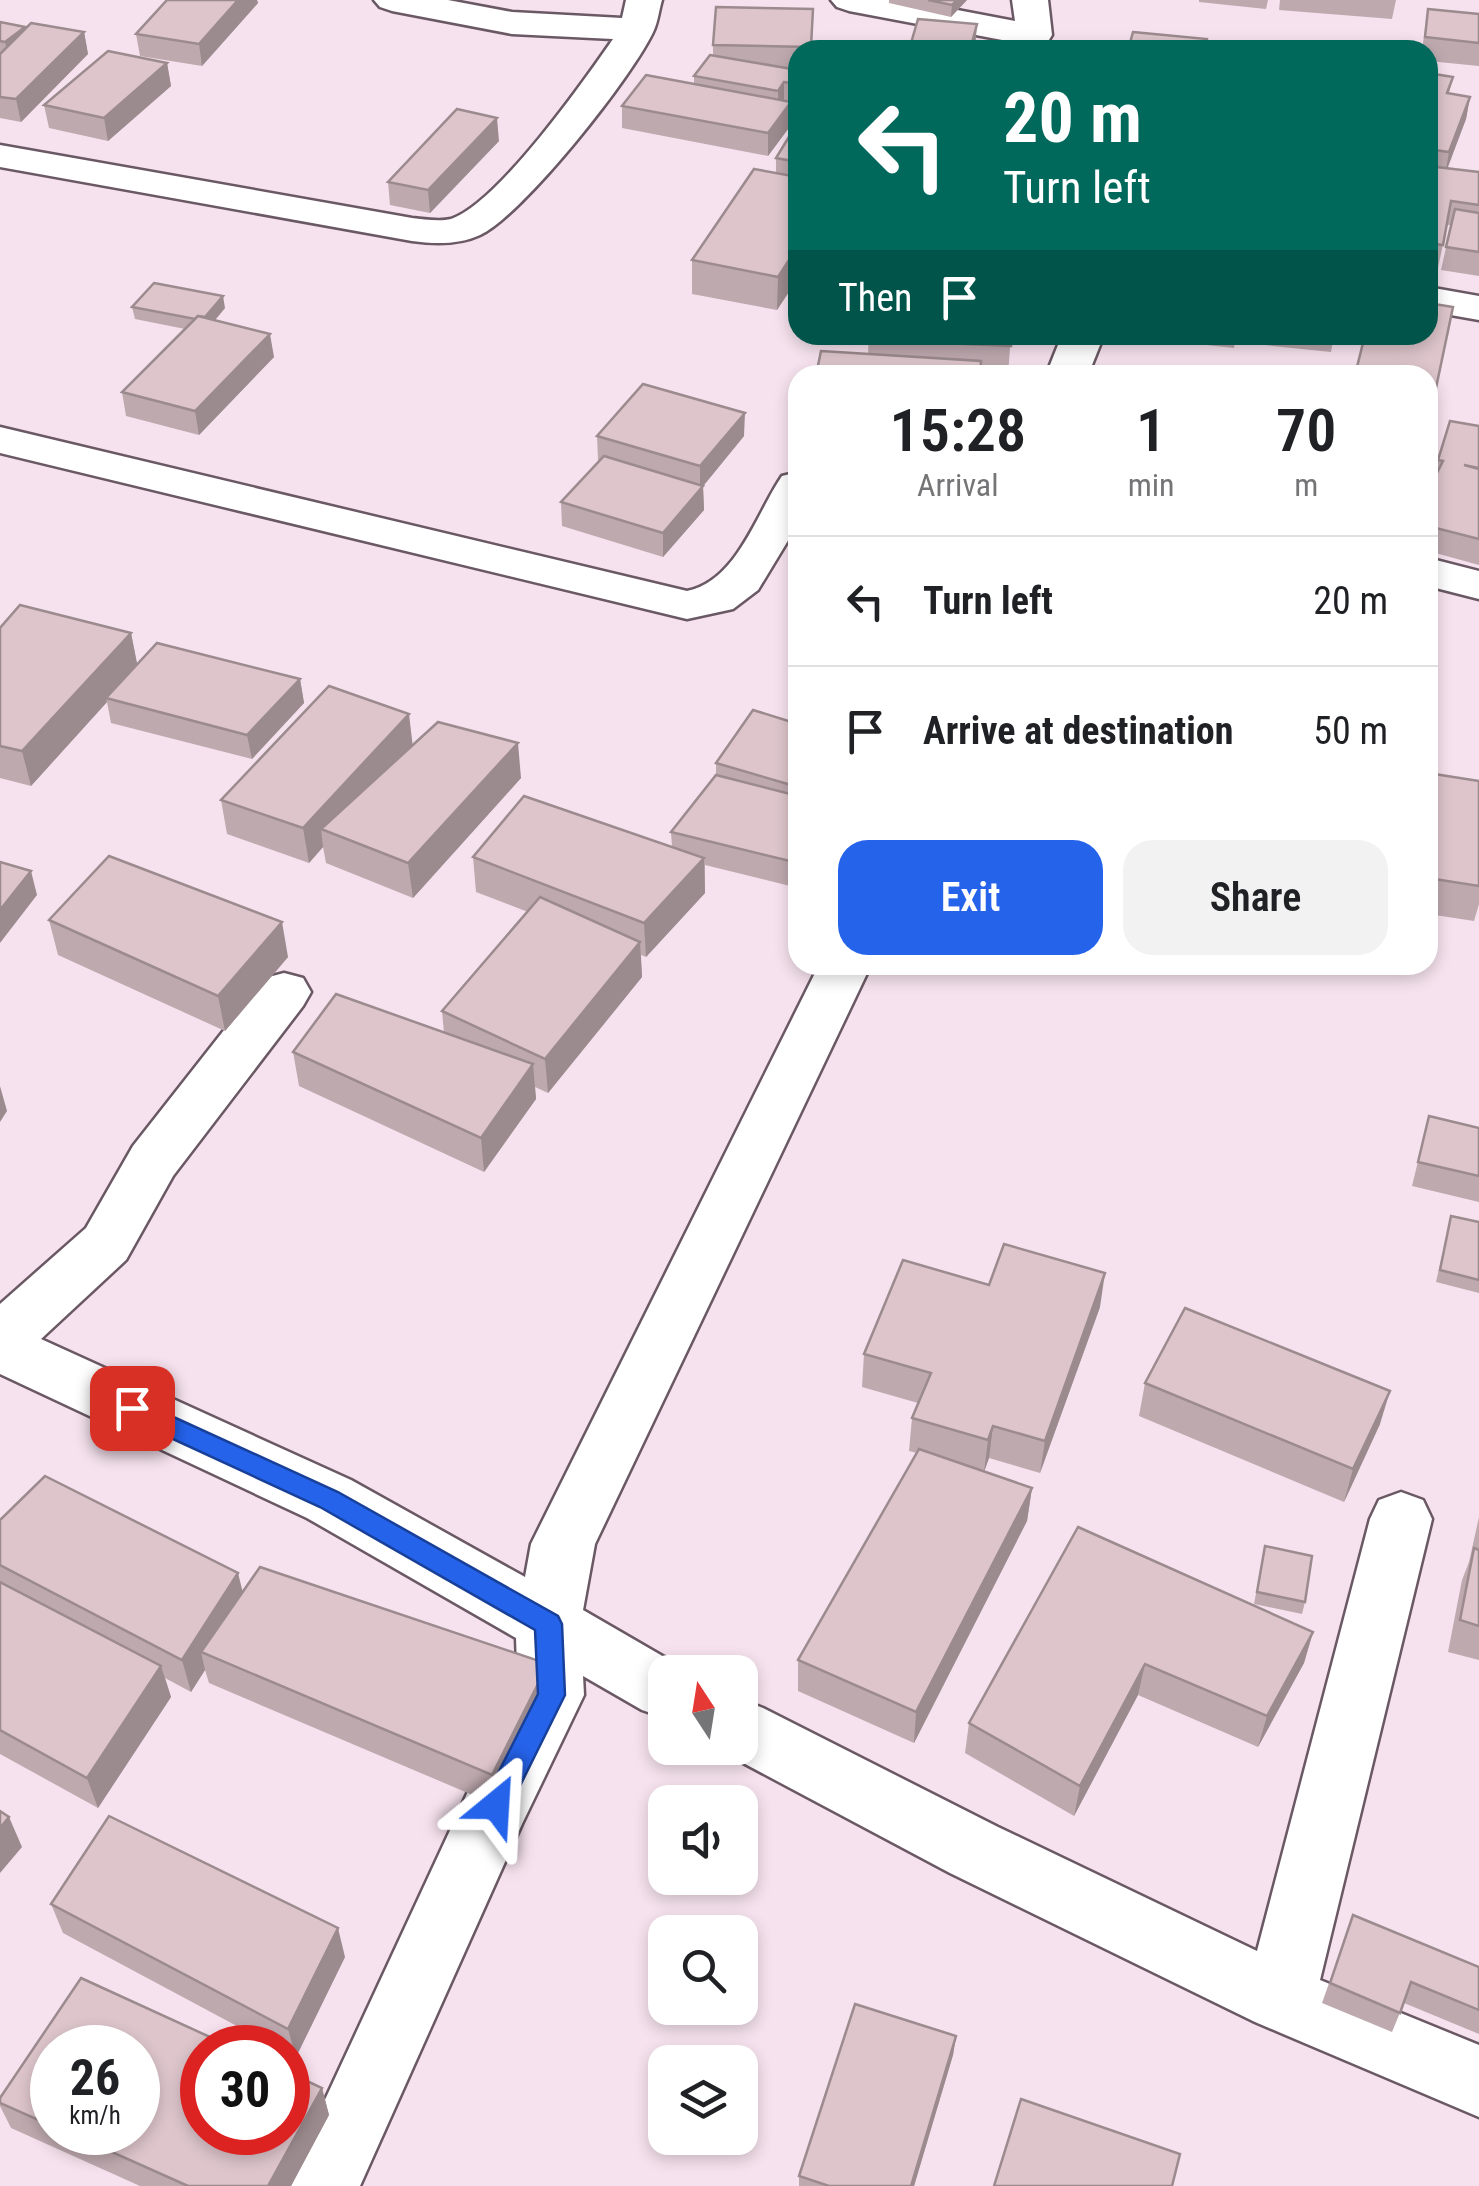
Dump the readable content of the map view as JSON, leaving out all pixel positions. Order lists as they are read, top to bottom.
{
  "north": "top",
  "page": {
    "turn": ["20 m", "Turn left"],
    "then": "Then",
    "eta": [
      "15:28",
      "Arrival",
      "1",
      "min",
      "70",
      "m"
    ],
    "list": [
      {
        "name": "Turn left",
        "value": "20 m"
      },
      {
        "name": "Arrive at destination",
        "value": "50 m"
      }
    ],
    "buttons": ["Exit", "Share"],
    "speed": "26 km/h",
    "limit": "30"
  }
}
